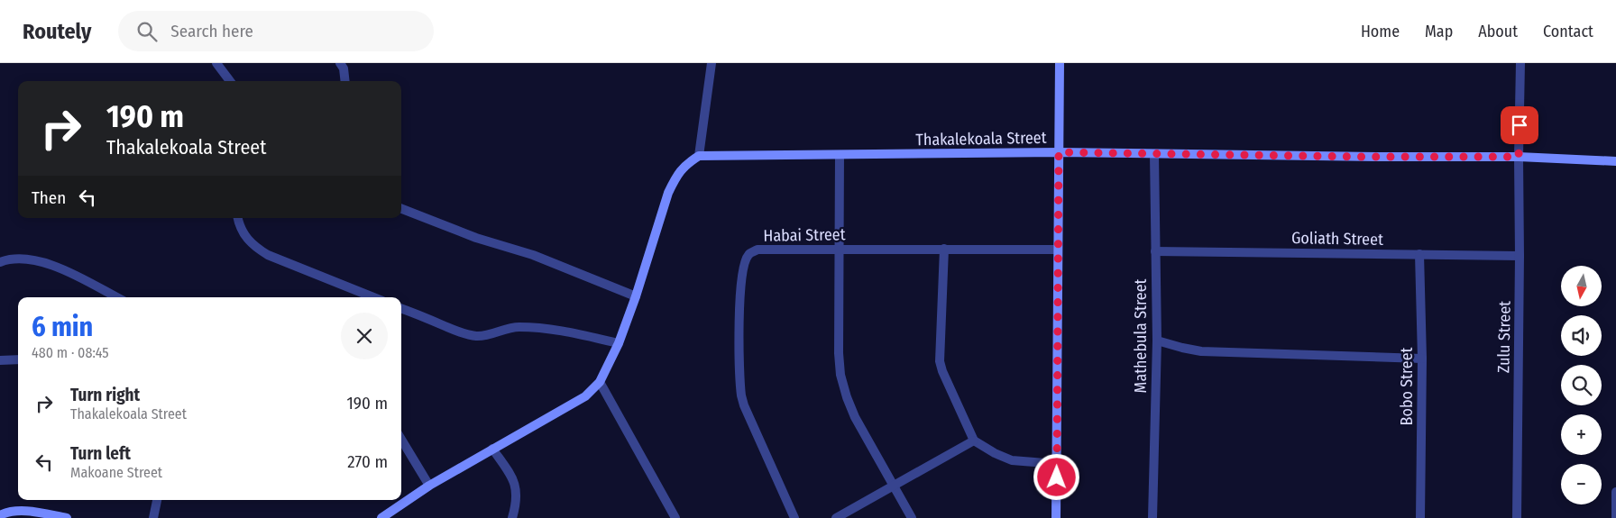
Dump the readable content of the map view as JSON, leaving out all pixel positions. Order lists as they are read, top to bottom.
{
  "streets": {
    "street": [
      "Thakalekoala Street",
      "Habai Street",
      "Goliath Street",
      "Mathebula Street",
      "Zulu Street",
      "Bobo Street"
    ]
  },
  "crossings": [
    ["Thakalekoala Street", "Mathebula Street"],
    ["Thakalekoala Street", "Zulu Street"],
    ["Goliath Street", "Mathebula Street"],
    ["Goliath Street", "Zulu Street"],
    ["Goliath Street", "Bobo Street"]
  ],
  "north": "bottom",
  "page": {
    "header": "Routely",
    "search": "Search here",
    "nav": [
      "Home",
      "Map",
      "About",
      "Contact"
    ],
    "turn": ["190 m", "Thakalekoala Street"],
    "then": "Then",
    "map_buttons": ["+", "−"],
    "heading": ["6 min", "480 m · 08:45"],
    "list": [
      {
        "name": "Turn right",
        "note": "Thakalekoala Street",
        "value": "190 m"
      },
      {
        "name": "Turn left",
        "note": "Makoane Street",
        "value": "270 m"
      }
    ]
  }
}
